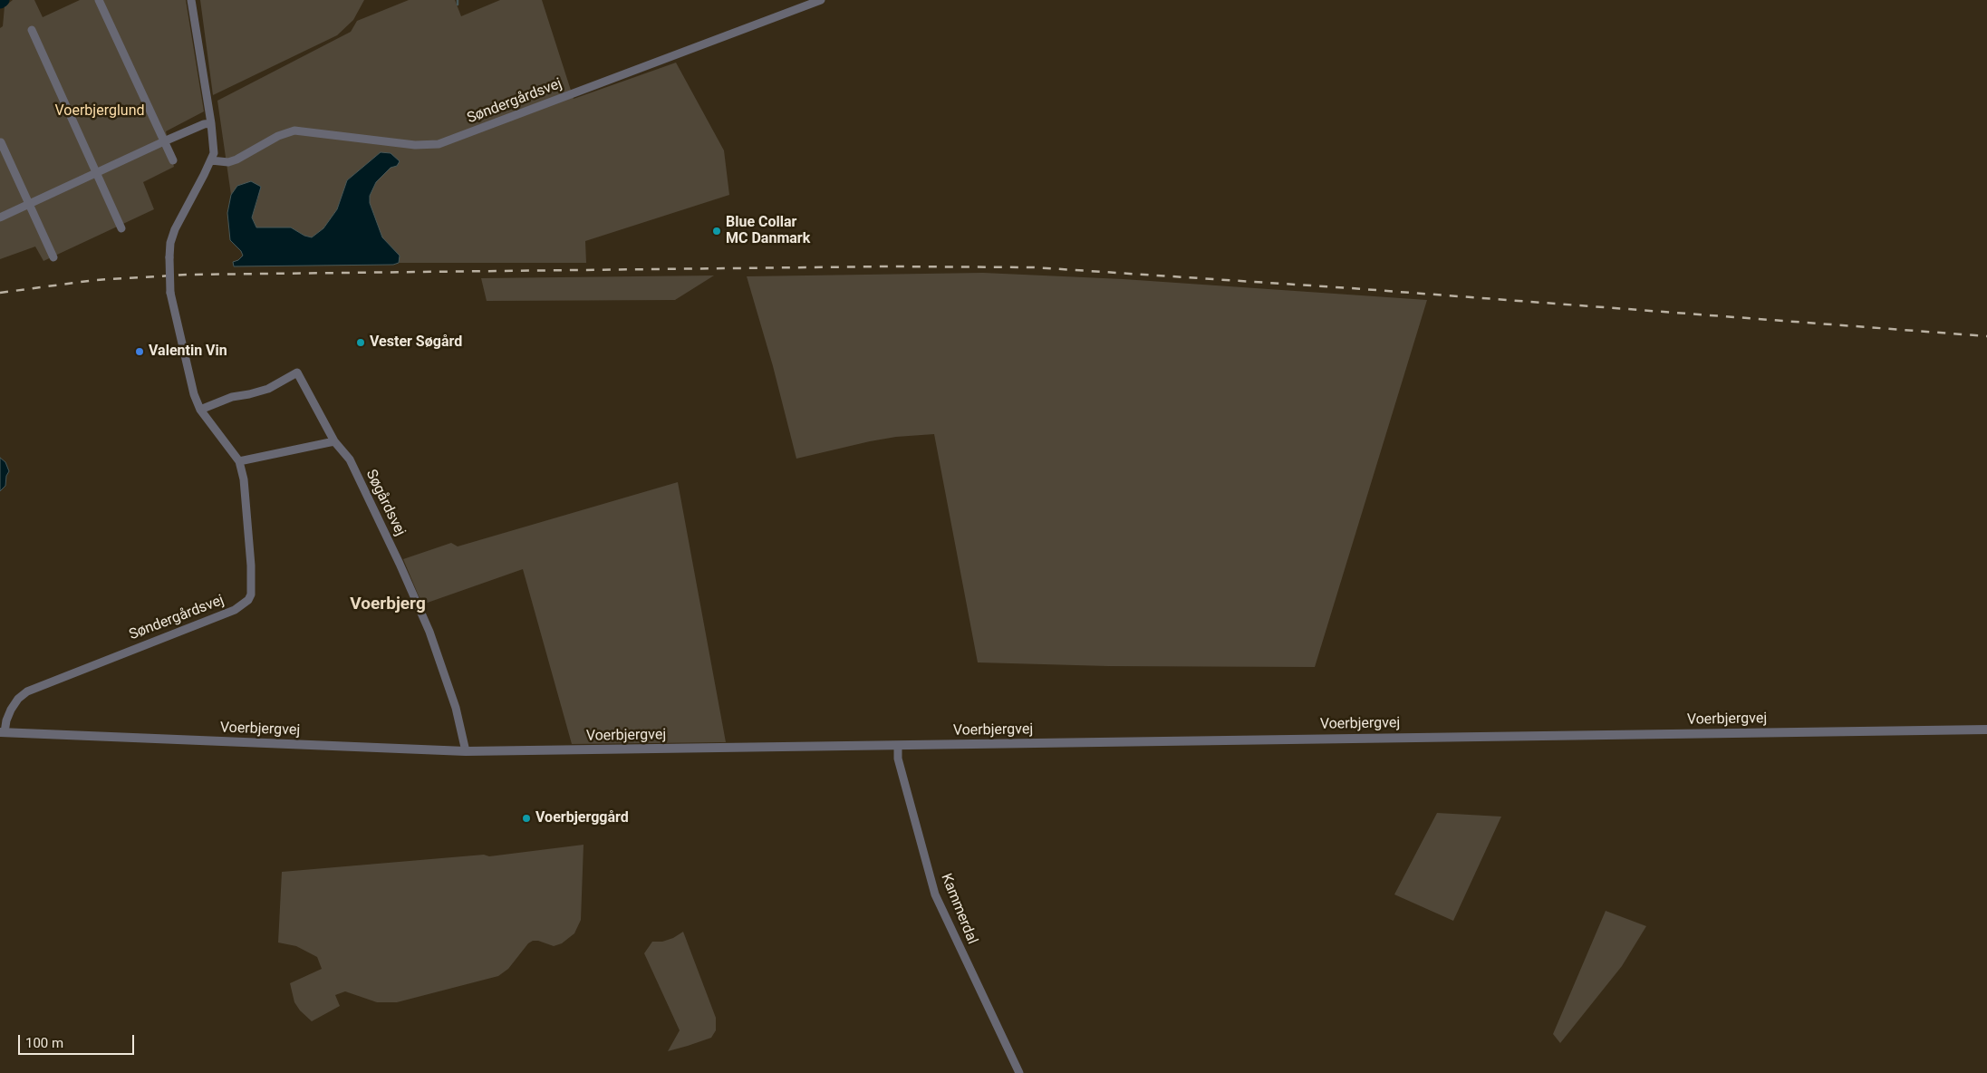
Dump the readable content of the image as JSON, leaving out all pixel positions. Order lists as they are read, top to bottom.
{
  "streets": {
    "street": [
      "Søndergårdsvej",
      "Søgårdsvej",
      "Voerbjergvej",
      "Kammerdal"
    ]
  },
  "crossings": [
    ["Søndergårdsvej", "Søgårdsvej"],
    ["Søndergårdsvej", "Voerbjergvej"],
    ["Søgårdsvej", "Voerbjergvej"],
    ["Voerbjergvej", "Kammerdal"]
  ],
  "districts": ["Voerbjerg"],
  "parks": ["Voerbjerglund"],
  "places": [
    "Blue Collar MC Danmark",
    "Vester Søgård",
    "Valentin Vin",
    "Voerbjerggård"
  ],
  "scale_bar": "100 m"
}
